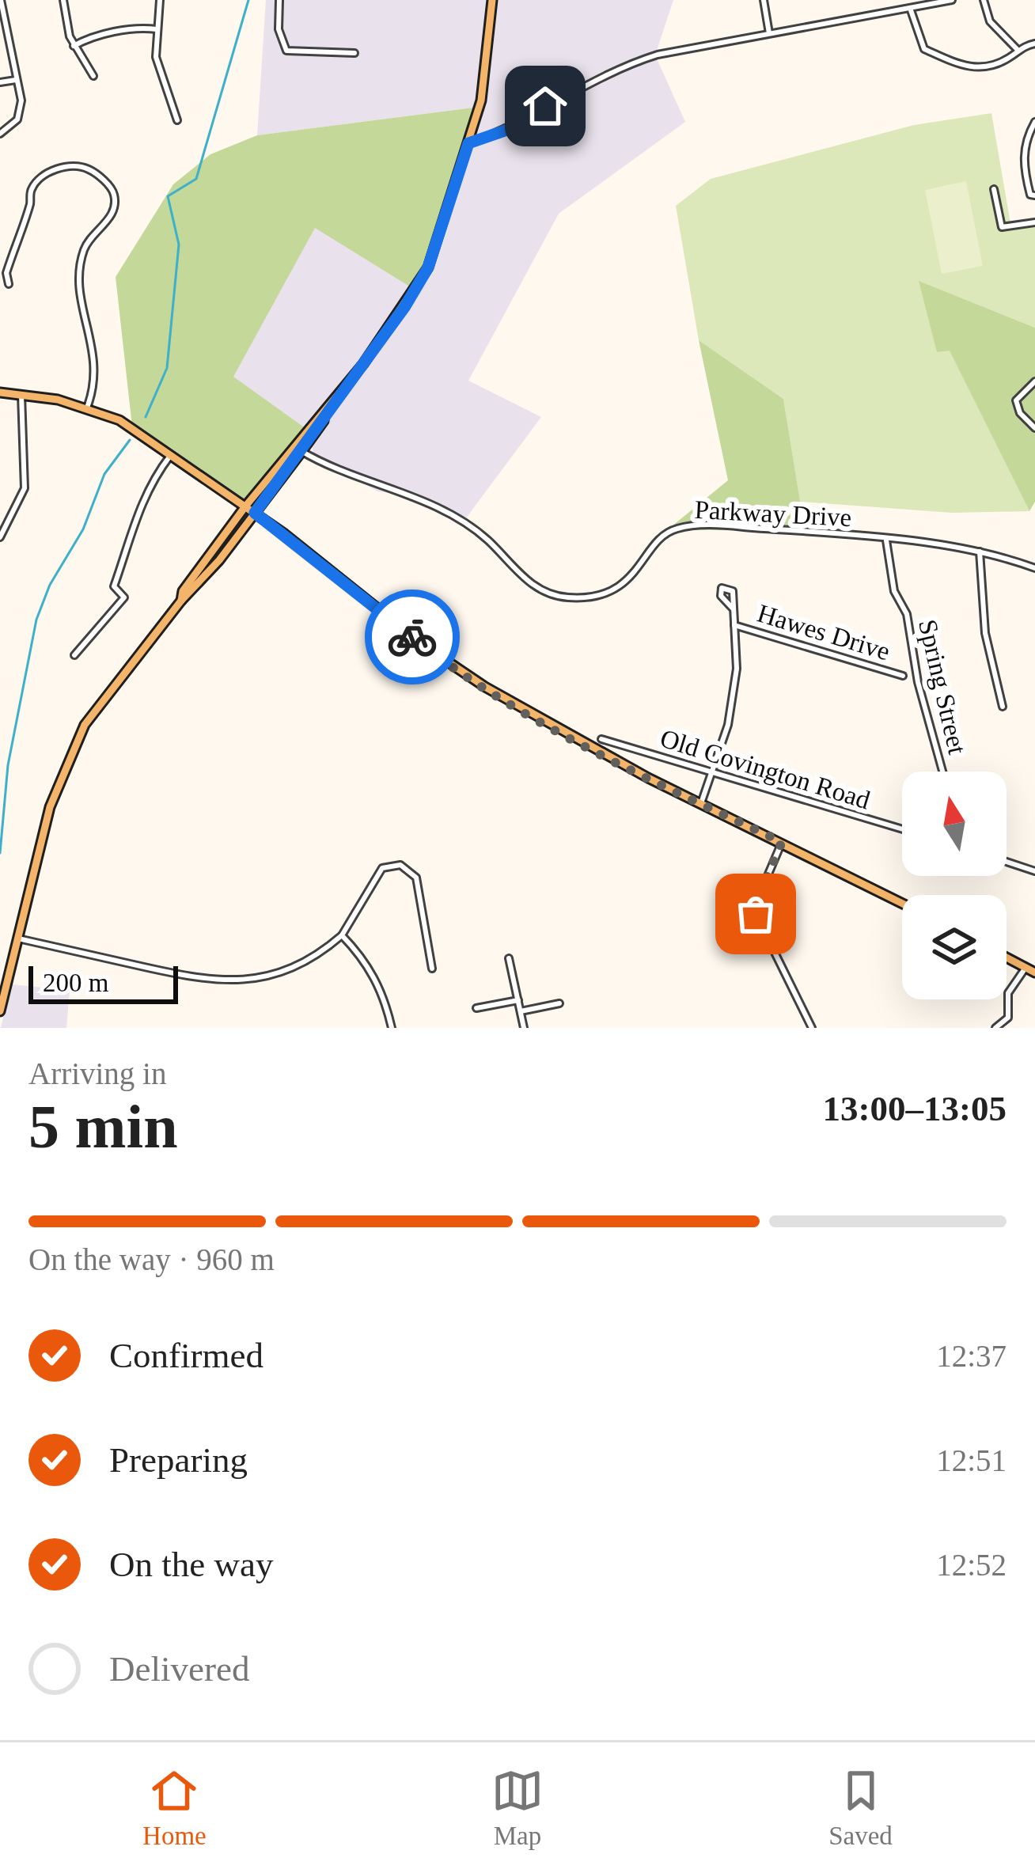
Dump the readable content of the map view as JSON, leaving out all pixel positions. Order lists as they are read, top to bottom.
{
  "streets": {
    "street": [
      "Parkway Drive",
      "Hawes Drive",
      "Spring Street",
      "Old Covington Road"
    ]
  },
  "crossings": [
    ["Parkway Drive", "Spring Street"]
  ],
  "scale_bar": "200 m",
  "north": "top",
  "page": {
    "scale": "200 m",
    "heading": ["5 min", "Arriving in", "13:00–13:05"],
    "bar": "On the way · 960 m",
    "list": [
      ["Confirmed", "12:37"],
      ["Preparing", "12:51"],
      ["On the way", "12:52"],
      "Delivered"
    ],
    "tabs": ["Home", "Map", "Saved"]
  }
}
